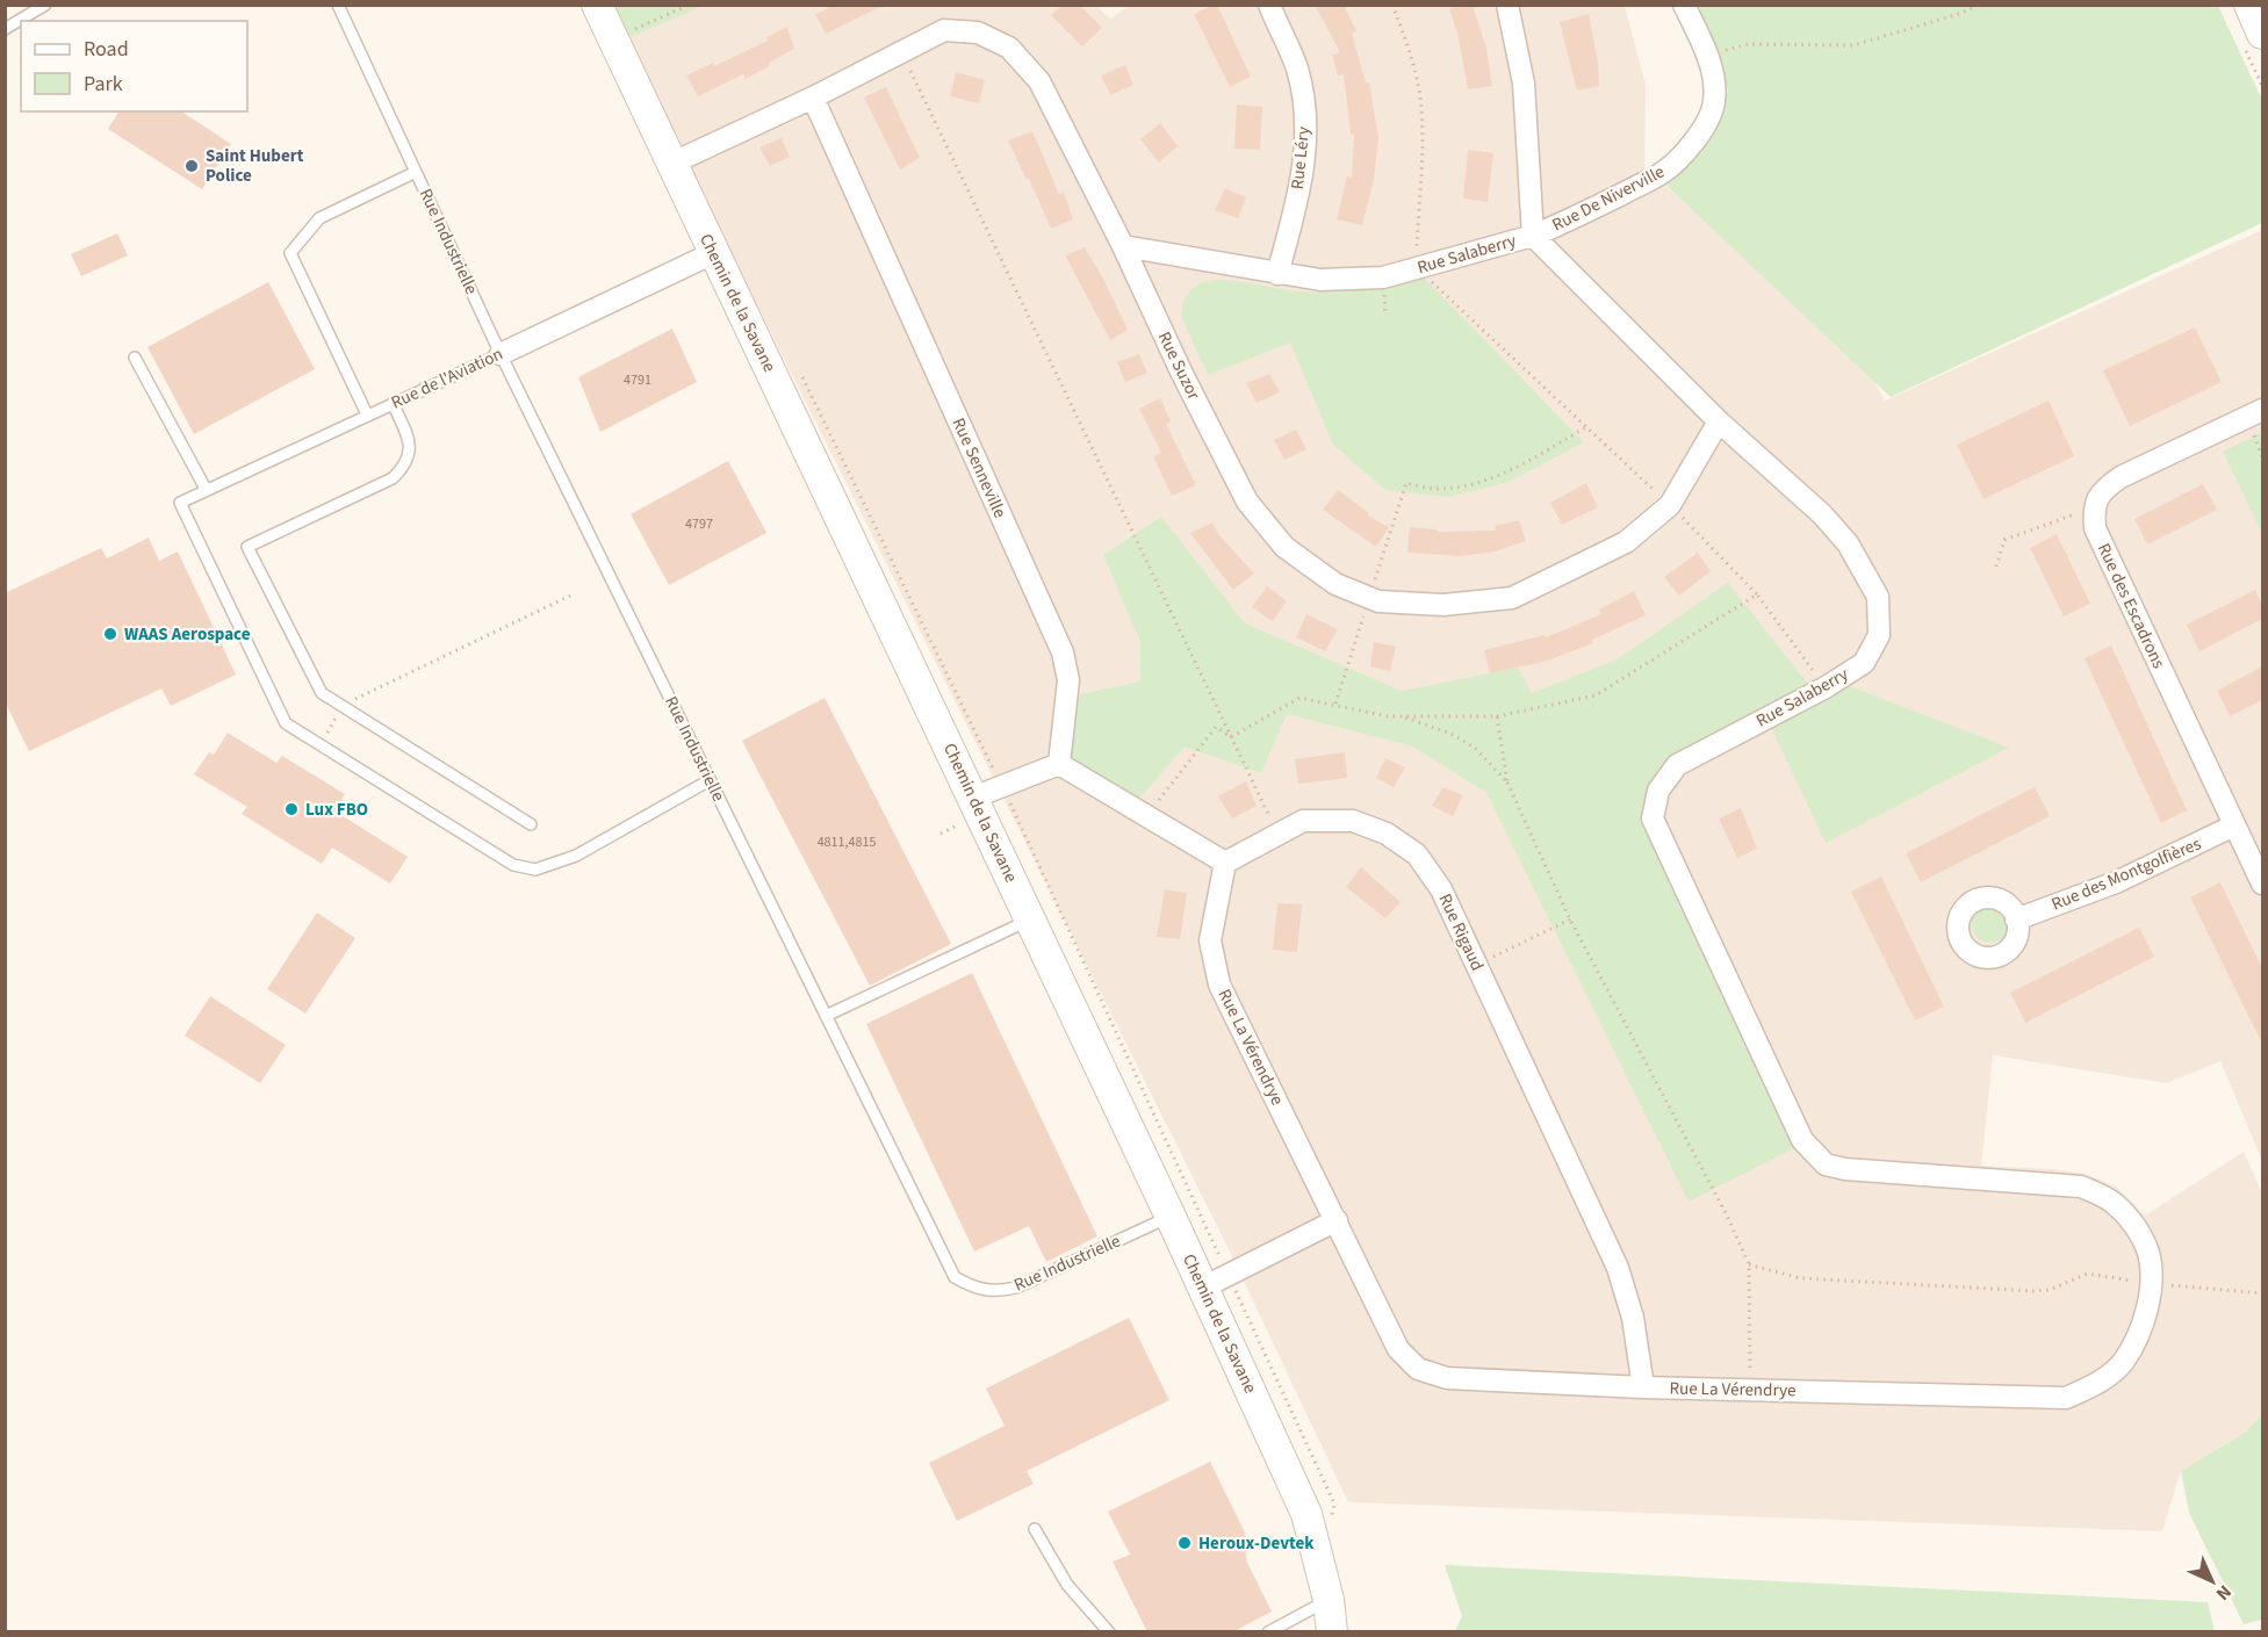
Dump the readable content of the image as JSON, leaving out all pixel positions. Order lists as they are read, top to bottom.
{
  "streets": {
    "street": [
      "Rue Léry",
      "Rue De Niverville",
      "Rue Salaberry",
      "Chemin de la Savane",
      "Rue Suzor",
      "Rue de l'Aviation",
      "Rue Senneville",
      "Rue des Escadrons",
      "Rue des Montgolfières",
      "Rue Rigaud",
      "Rue La Vérendrye"
    ],
    "lane": ["Rue Industrielle"]
  },
  "crossings": [
    ["Rue Léry", "Rue Salaberry"],
    ["Rue De Niverville", "Rue Salaberry"],
    ["Rue Industrielle", "Chemin de la Savane"],
    ["Rue Industrielle", "Rue de l'Aviation"],
    ["Rue Salaberry", "Rue Suzor"],
    ["Rue Salaberry", "Rue La Vérendrye"],
    ["Chemin de la Savane", "Rue Suzor"],
    ["Chemin de la Savane", "Rue de l'Aviation"],
    ["Rue Suzor", "Rue Senneville"],
    ["Rue des Escadrons", "Rue des Montgolfières"],
    ["Rue Rigaud", "Rue La Vérendrye"]
  ],
  "places": [
    "Saint Hubert Police",
    "WAAS Aerospace",
    "Lux FBO",
    "Heroux-Devtek"
  ],
  "house_numbers": ["4791", "4797", "4811,4815"],
  "legend": ["Road", "Park"],
  "north": "bottom right"
}
